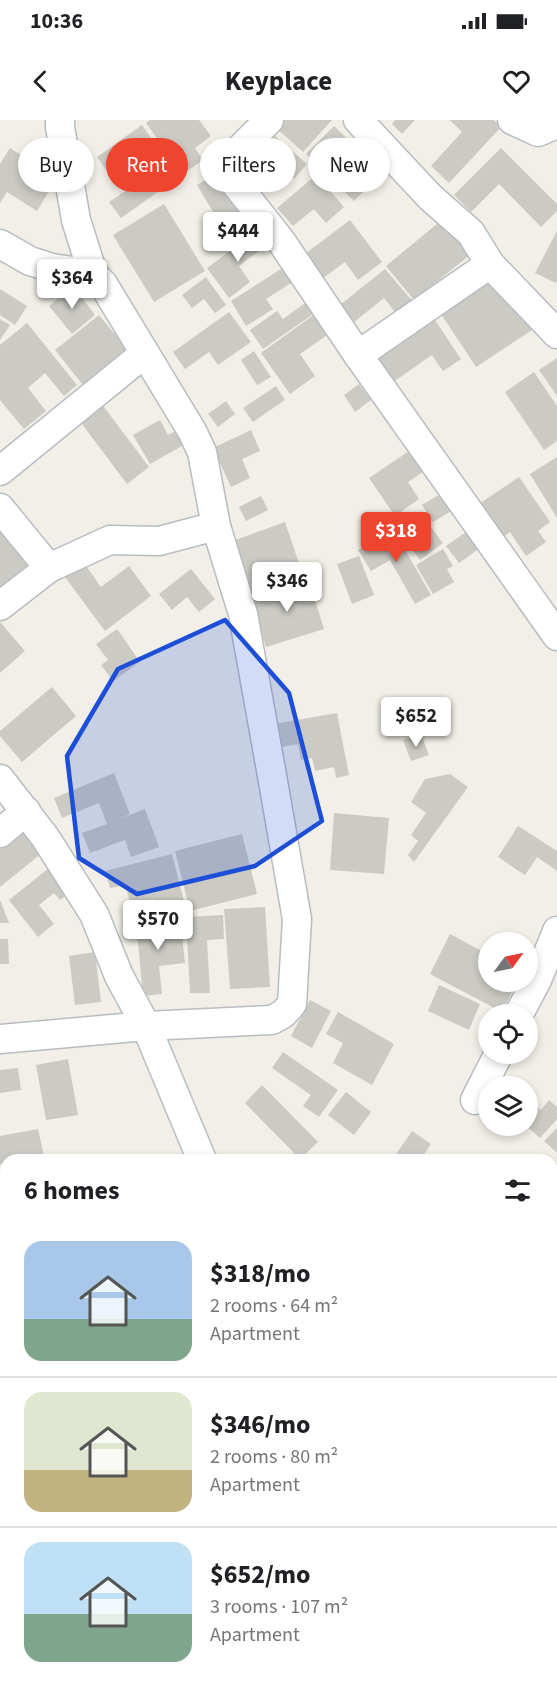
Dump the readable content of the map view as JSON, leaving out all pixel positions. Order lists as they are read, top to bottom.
{
  "north": "top right",
  "page": {
    "status": "10:36",
    "header": "Keyplace",
    "chip": [
      "Buy",
      "Rent",
      "Filters",
      "New"
    ],
    "price": [
      "$444",
      "$364",
      "$318",
      "$346",
      "$652",
      "$570"
    ],
    "heading": "6 homes",
    "list": [
      {
        "name": "$318/mo",
        "note": "2 rooms · 64 m² · Apartment"
      },
      {
        "name": "$346/mo",
        "note": "2 rooms · 80 m² · Apartment"
      },
      {
        "name": "$652/mo",
        "note": "3 rooms · 107 m² · Apartment"
      }
    ]
  }
}
